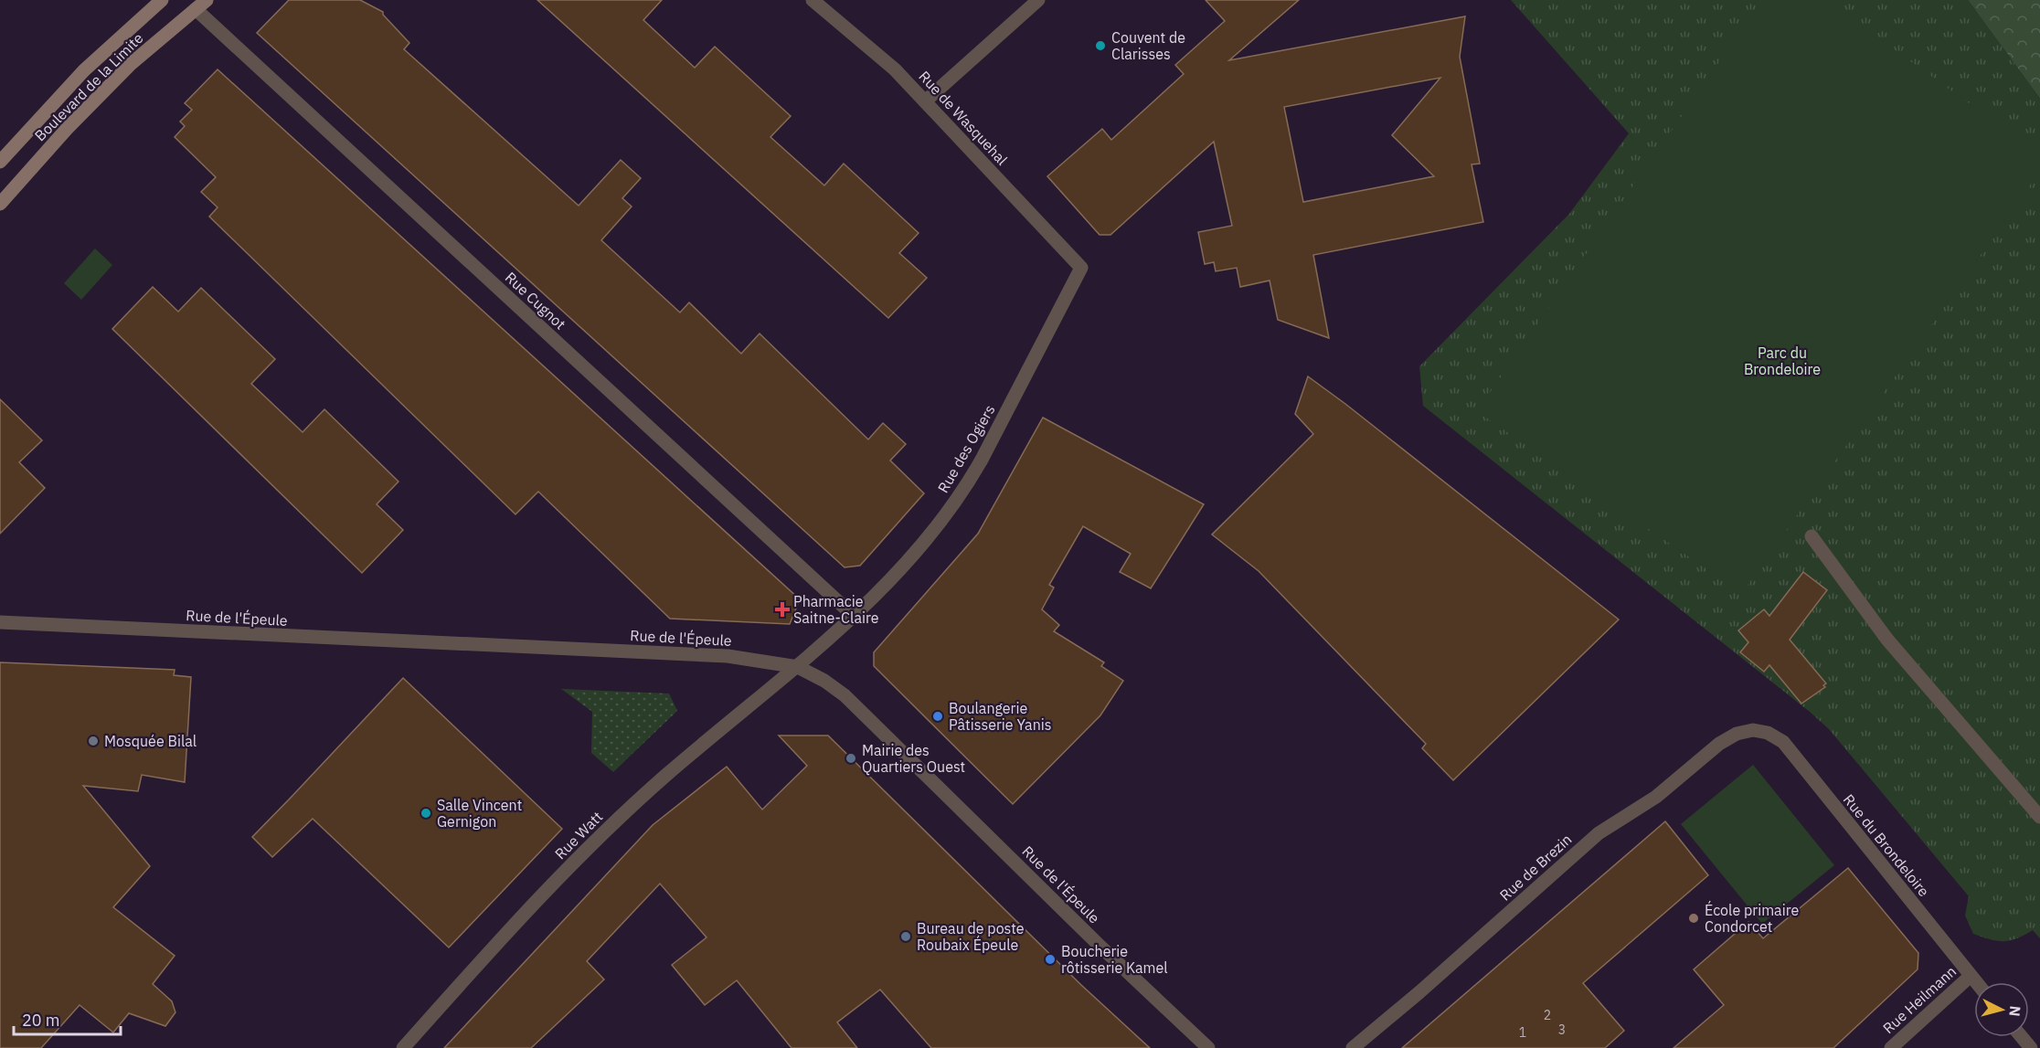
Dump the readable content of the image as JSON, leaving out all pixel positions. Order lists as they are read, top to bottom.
{
  "streets": {
    "main road": ["Boulevard de la Limite"],
    "street": [
      "Rue de Wasquehal",
      "Rue Cugnot",
      "Rue des Ogiers",
      "Rue de l'Épeule",
      "Rue Watt",
      "Rue du Brondeloire",
      "Rue de Brezin",
      "Rue Heilmann"
    ]
  },
  "crossings": [
    ["Boulevard de la Limite", "Rue Cugnot"],
    ["Rue de Wasquehal", "Rue des Ogiers"],
    ["Rue Cugnot", "Rue des Ogiers"],
    ["Rue des Ogiers", "Rue de l'Épeule"],
    ["Rue des Ogiers", "Rue Watt"],
    ["Rue de l'Épeule", "Rue Watt"],
    ["Rue du Brondeloire", "Rue de Brezin"],
    ["Rue du Brondeloire", "Rue Heilmann"]
  ],
  "parks": ["Parc du Brondeloire"],
  "places": {
    "other": [
      "Couvent de Clarisses",
      "Boulangerie Pâtisserie Yanis",
      "Mosquée Bilal",
      "Mairie des Quartiers Ouest",
      "Salle Vincent Gernigon",
      "École primaire Condorcet",
      "Bureau de poste Roubaix Épeule",
      "Boucherie rôtisserie Kamel"
    ],
    "health": ["Pharmacie Saitne-Claire"]
  },
  "house_numbers": ["2", "3", "1"],
  "scale_bar": "20 m",
  "north": "right"
}
